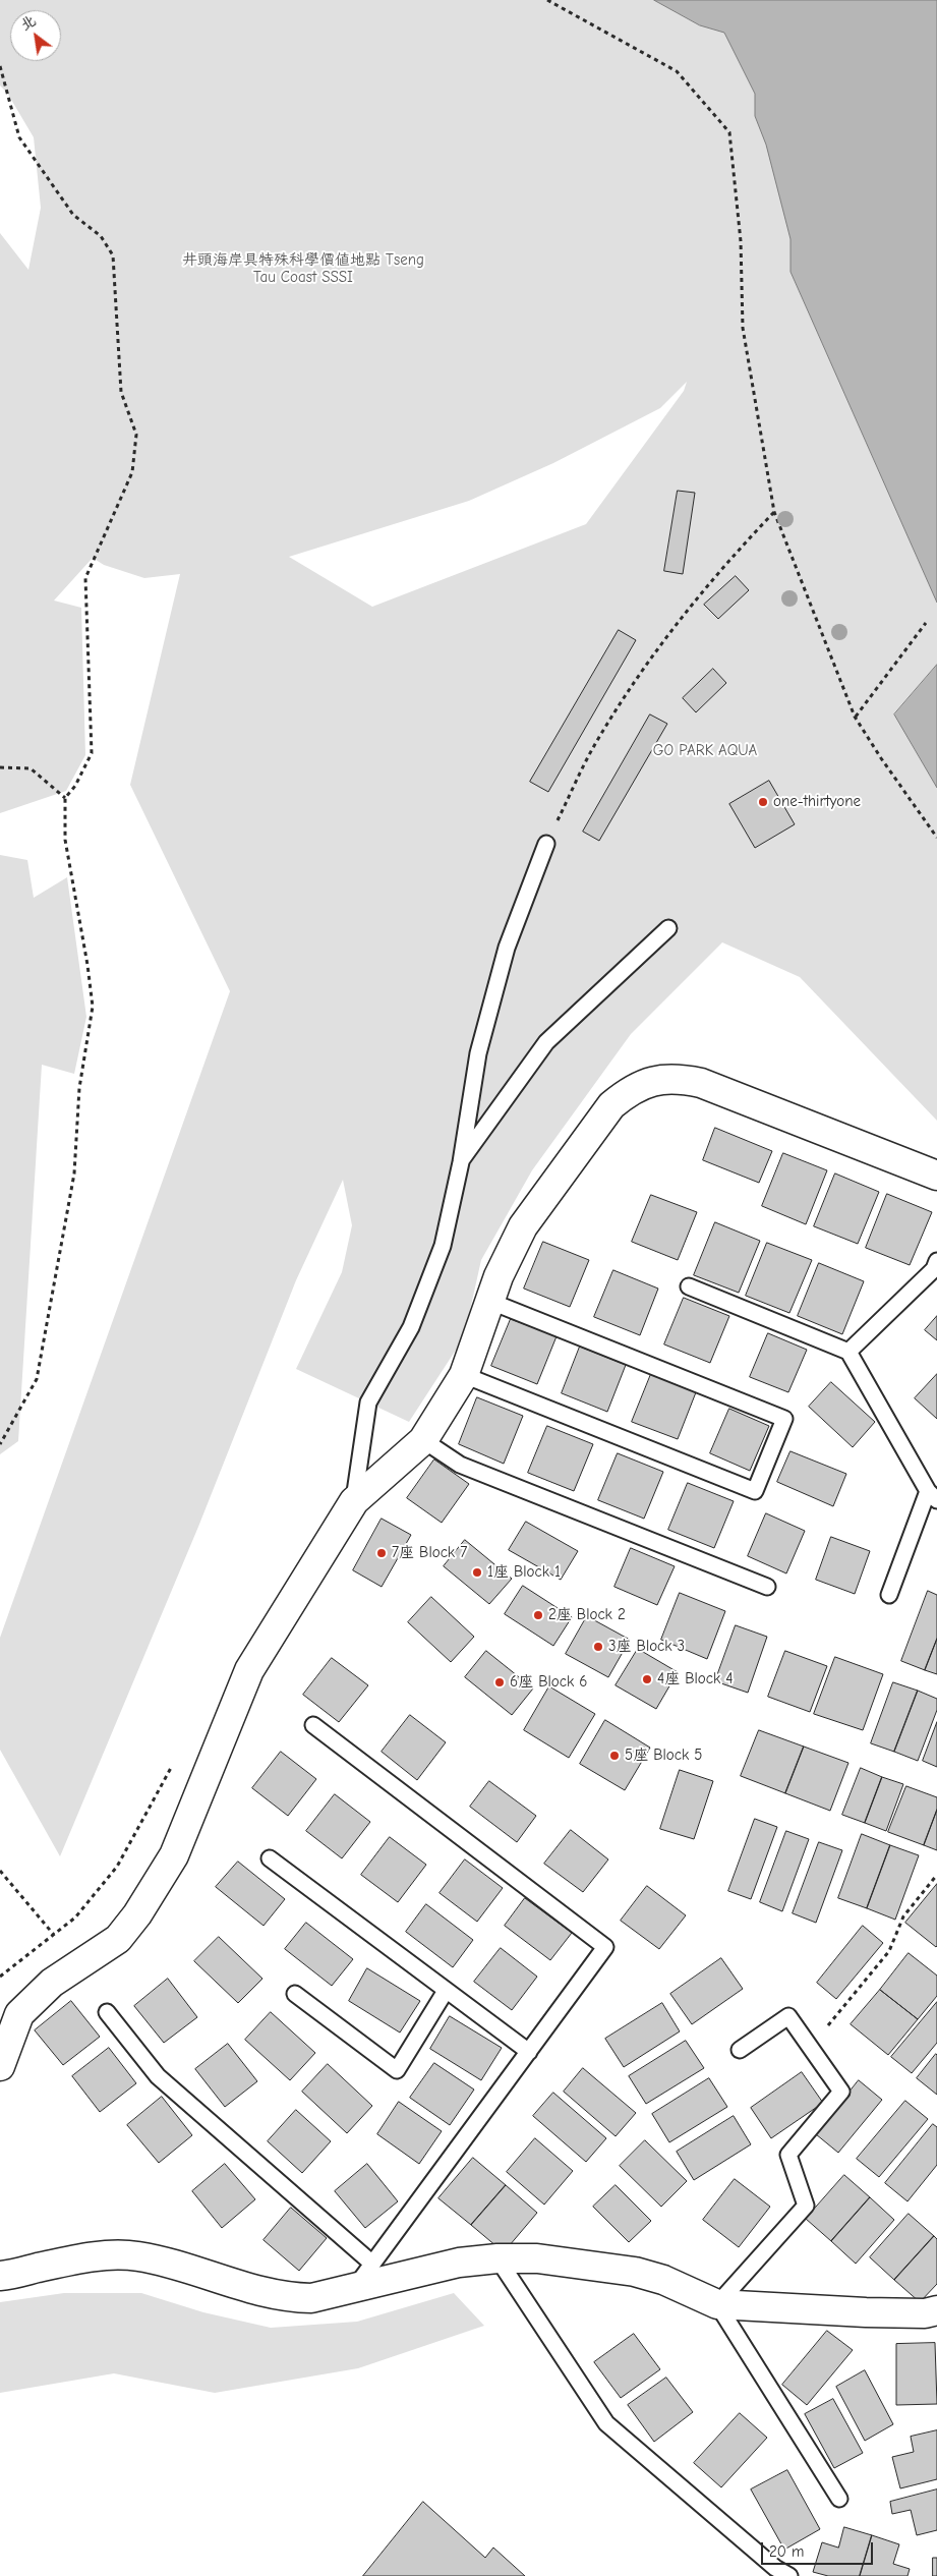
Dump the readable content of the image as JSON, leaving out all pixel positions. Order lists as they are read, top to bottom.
{
  "parks": ["井頭海岸具特殊科學價值地點 Tseng Tau Coast SSSI", "GO PARK AQUA"],
  "places": [
    "one-thirtyone",
    "7座 Block 7",
    "1座 Block 1",
    "2座 Block 2",
    "3座 Block 3",
    "4座 Block 4",
    "6座 Block 6",
    "5座 Block 5"
  ],
  "scale_bar": "20 m",
  "north": "top left"
}
